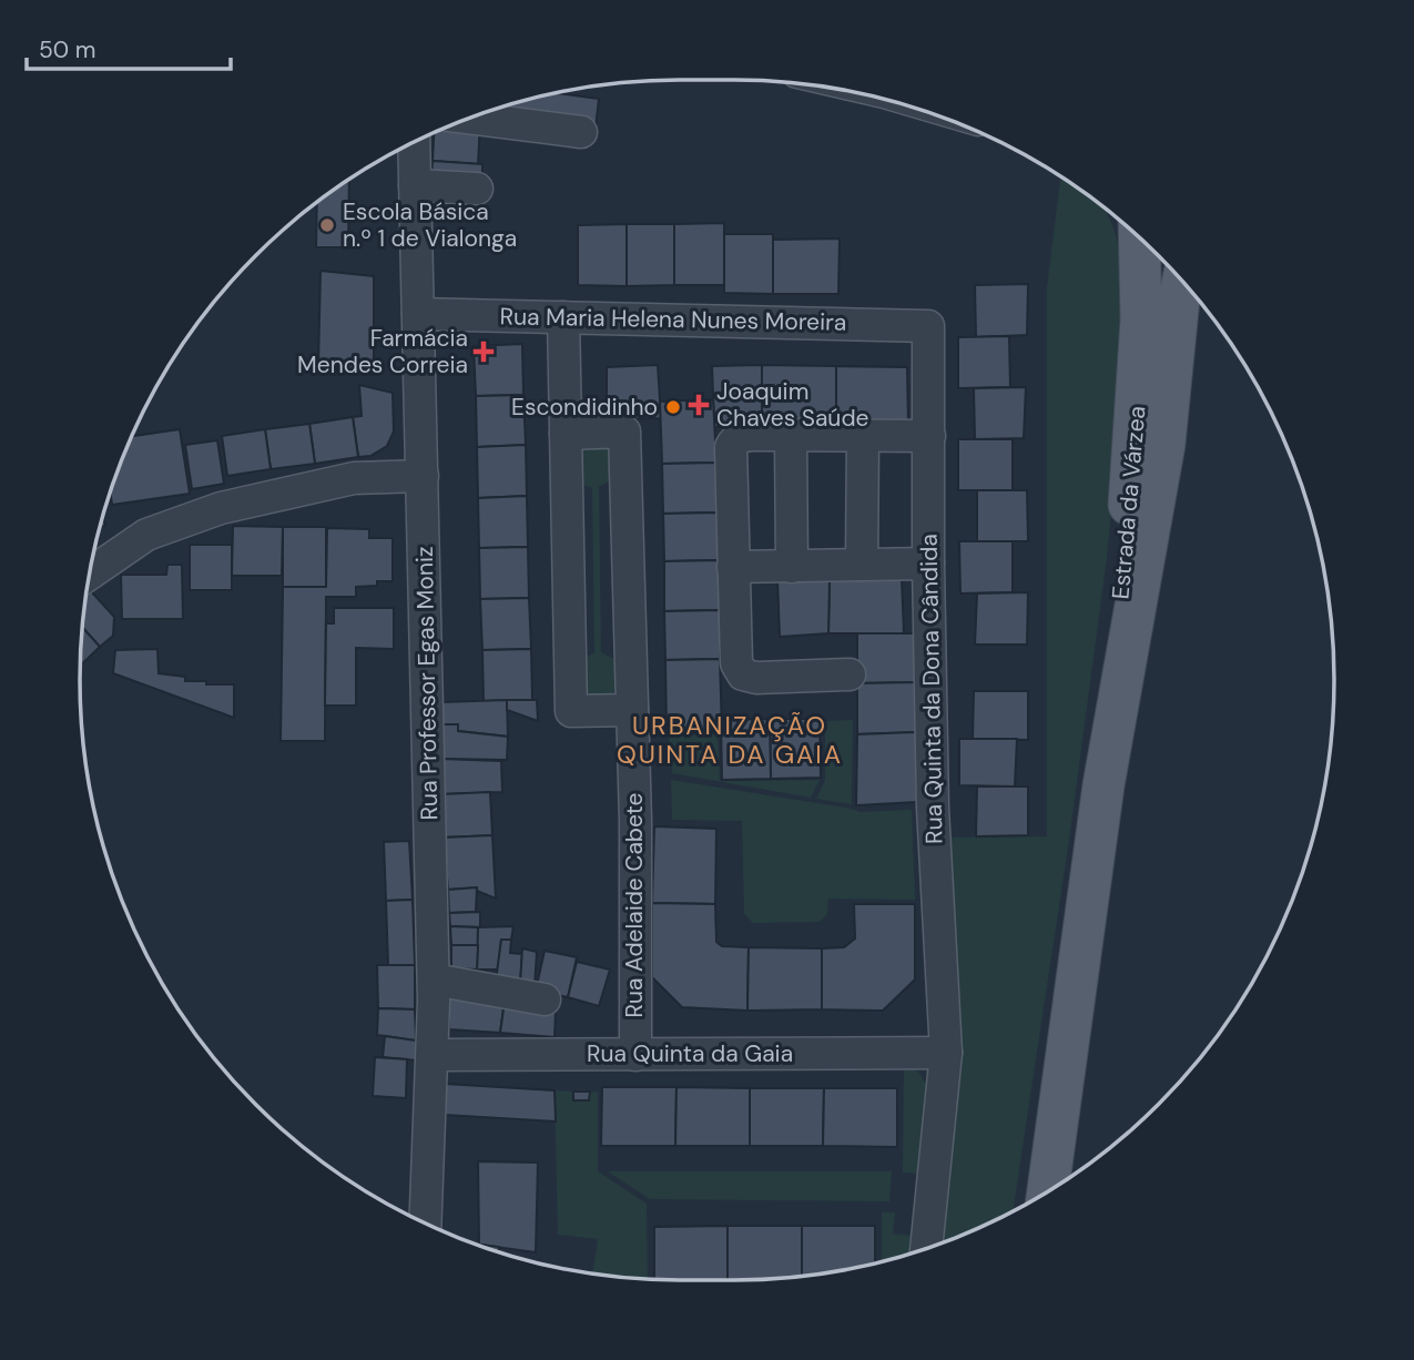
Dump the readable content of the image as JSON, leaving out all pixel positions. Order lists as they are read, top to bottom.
{
  "streets": {
    "main road": ["Estrada da Várzea"],
    "street": [
      "Rua Maria Helena Nunes Moreira",
      "Rua Professor Egas Moniz",
      "Rua Quinta da Dona Cândida",
      "Rua Adelaide Cabete",
      "Rua Quinta da Gaia"
    ]
  },
  "crossings": [
    ["Rua Maria Helena Nunes Moreira", "Rua Professor Egas Moniz"],
    ["Rua Maria Helena Nunes Moreira", "Rua Quinta da Dona Cândida"],
    ["Rua Professor Egas Moniz", "Rua Quinta da Gaia"],
    ["Rua Quinta da Dona Cândida", "Rua Quinta da Gaia"],
    ["Rua Adelaide Cabete", "Rua Quinta da Gaia"]
  ],
  "districts": ["URBANIZAÇÃO QUINTA DA GAIA"],
  "places": {
    "other": ["Escola Básica n.º 1 de Vialonga", "Escondidinho"],
    "health": ["Farmácia Mendes Correia", "Joaquim Chaves Saúde"]
  },
  "scale_bar": "50 m"
}
